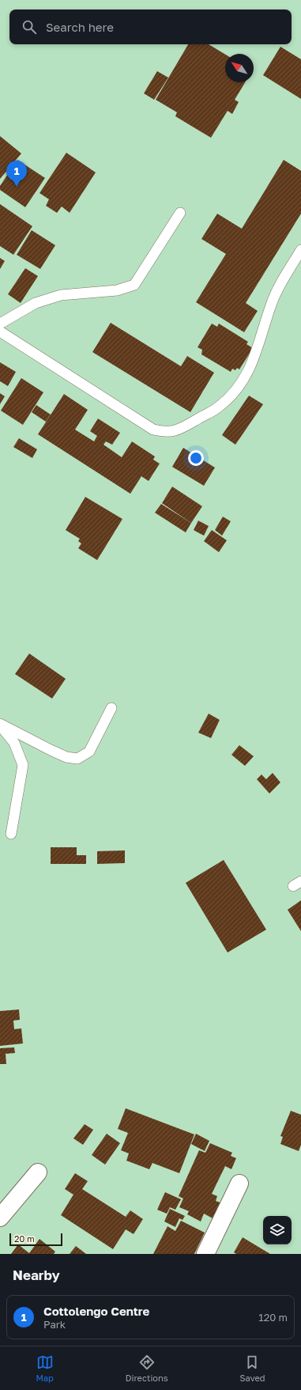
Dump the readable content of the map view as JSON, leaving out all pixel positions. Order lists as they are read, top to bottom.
{
  "scale_bar": "20 m",
  "north": "top left",
  "page": {
    "search": "Search here",
    "pins": "1",
    "scale": "20 m",
    "heading": "Nearby",
    "list": [
      {
        "mark": "1",
        "name": "Cottolengo Centre",
        "note": "Park",
        "value": "120 m"
      }
    ],
    "nav": ["Map", "Directions", "Saved"]
  }
}
